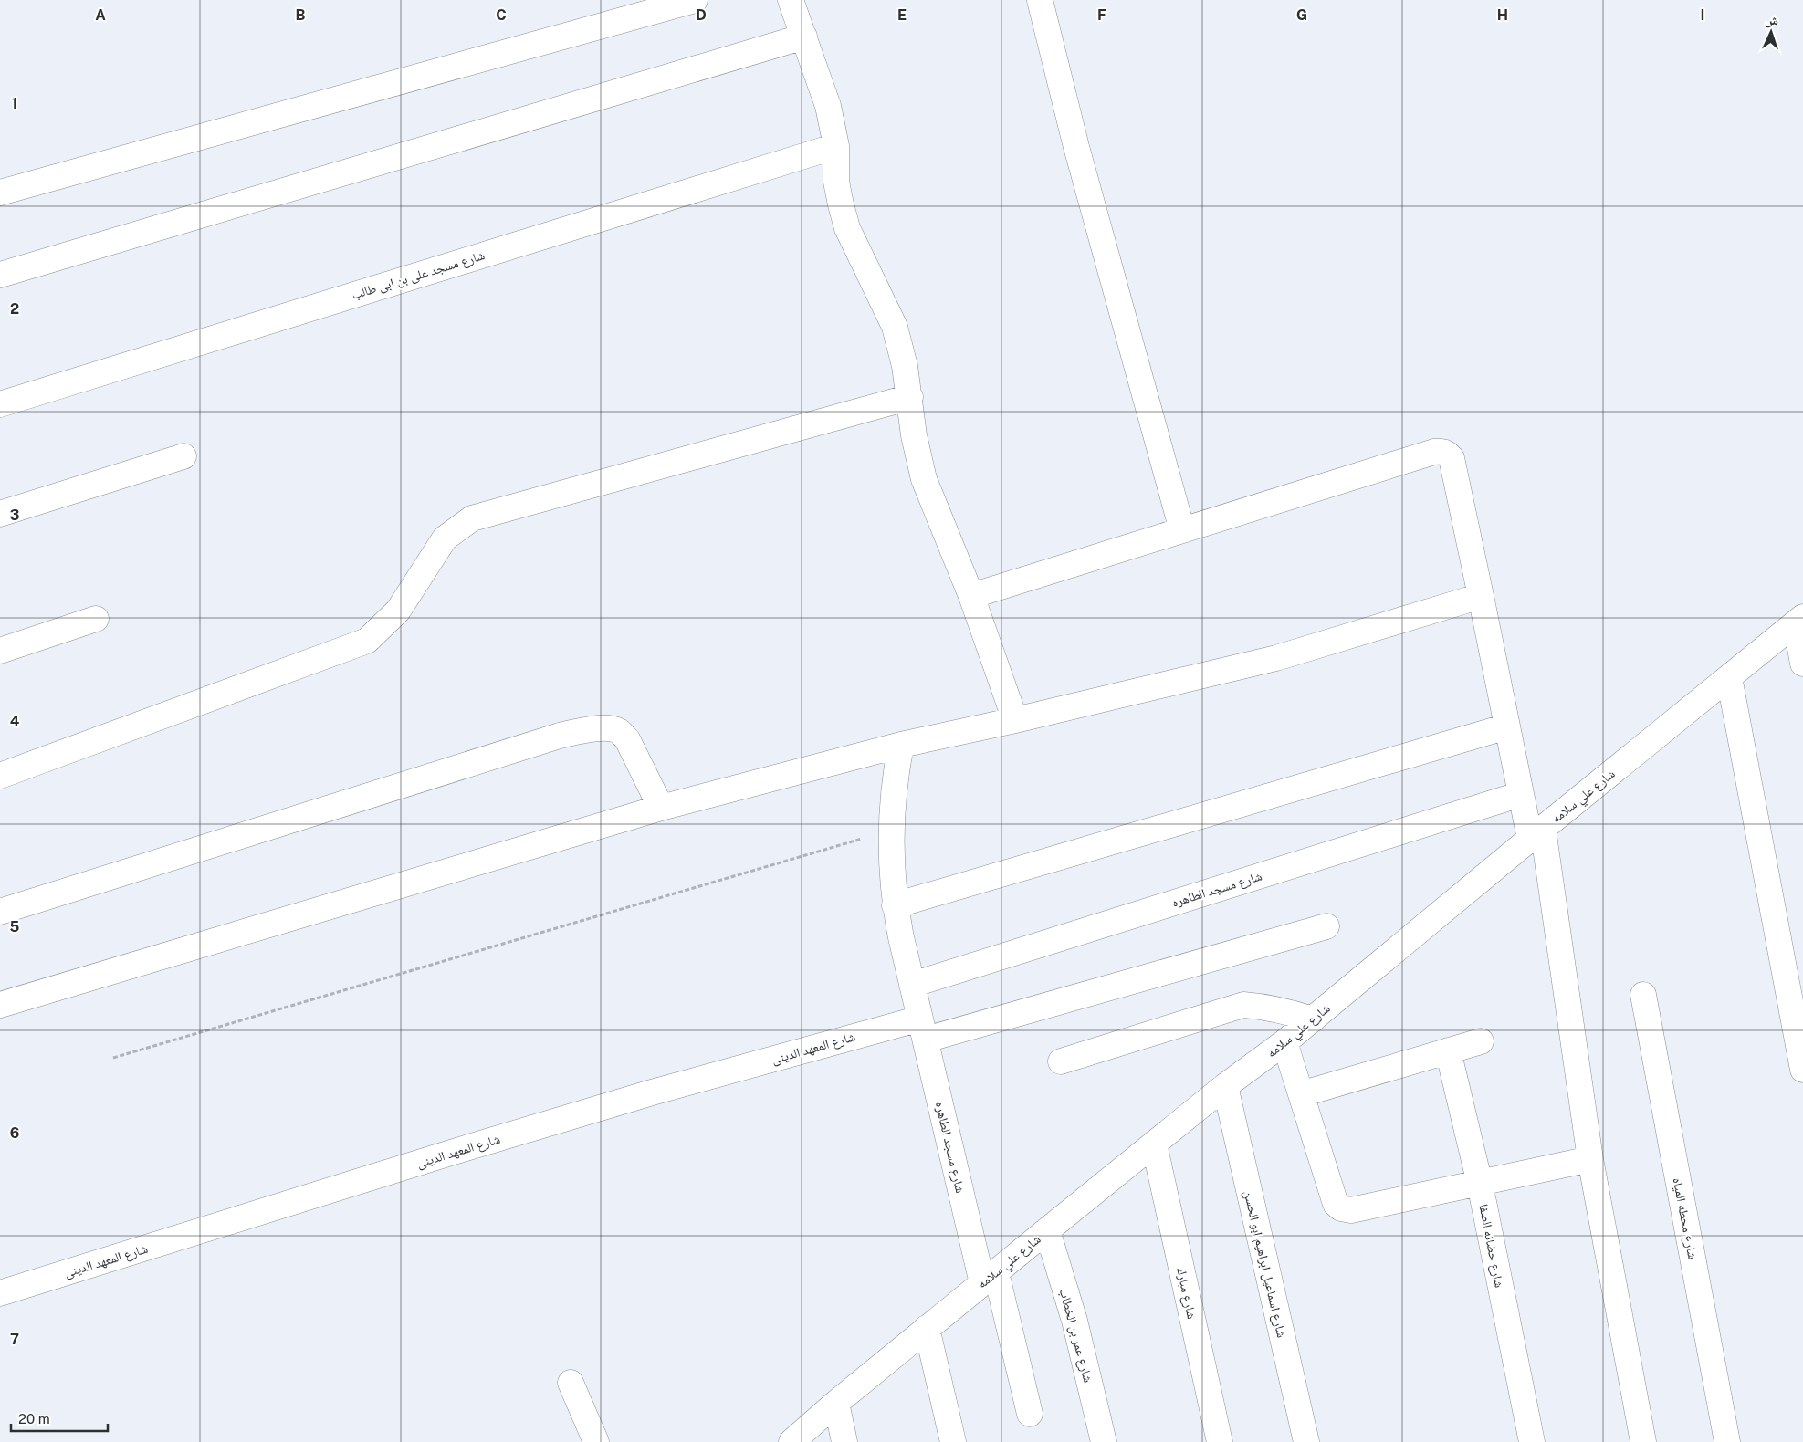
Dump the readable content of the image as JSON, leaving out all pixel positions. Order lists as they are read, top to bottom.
{
  "streets": {
    "street": [
      "شارع مسجد على بن ابى طالب",
      "شارع علي سلامه",
      "شارع مسجد الطاهره",
      "شارع المعهد الدينى",
      "شارع محطه المياه",
      "شارع حضانه الصفا",
      "شارع اسماعيل ابراهيم ابو الحسن",
      "شارع مبارك",
      "شارع عمر بن الخطاب"
    ]
  },
  "crossings": [
    ["شارع علي سلامه", "شارع مسجد الطاهره"],
    ["شارع علي سلامه", "شارع اسماعيل ابراهيم ابو الحسن"],
    ["شارع علي سلامه", "شارع مبارك"],
    ["شارع علي سلامه", "شارع عمر بن الخطاب"],
    ["شارع مسجد الطاهره", "شارع المعهد الدينى"]
  ],
  "scale_bar": "20 m",
  "north": "top",
  "grid": {
    "columns": [
      "A",
      "B",
      "C",
      "D",
      "E",
      "F",
      "G",
      "H",
      "I"
    ],
    "rows": [
      "1",
      "2",
      "3",
      "4",
      "5",
      "6",
      "7"
    ]
  }
}
